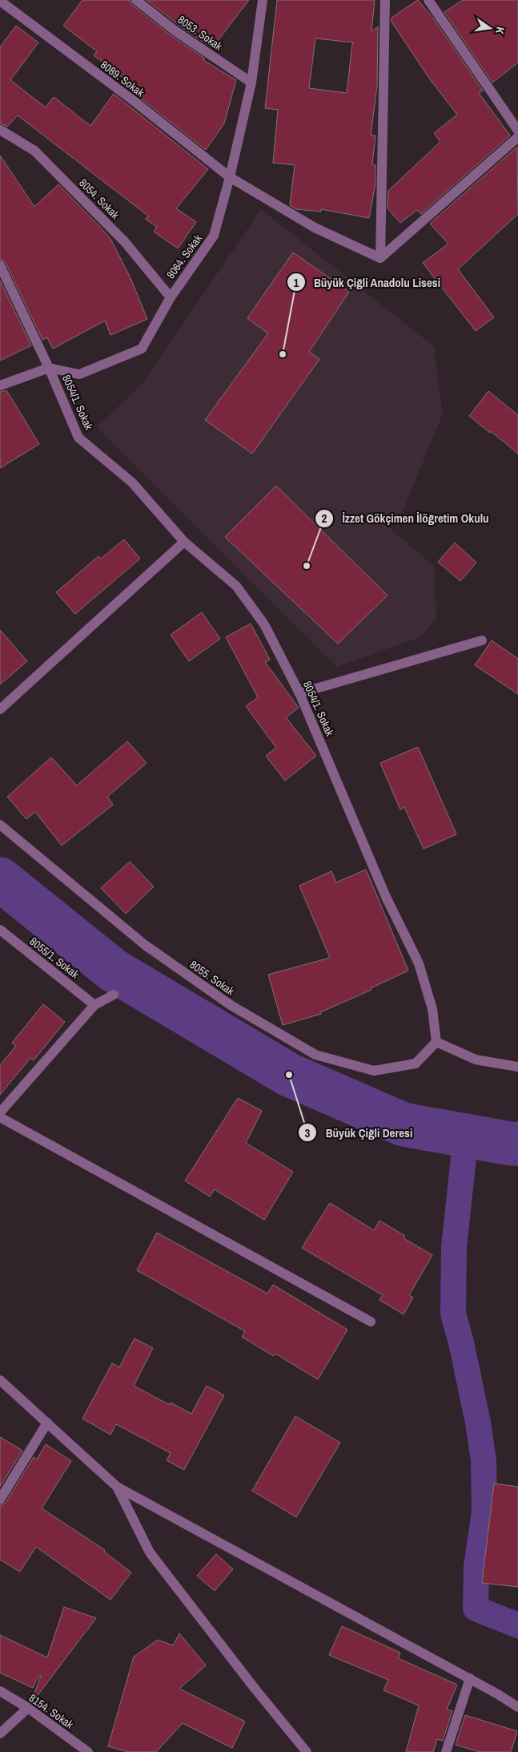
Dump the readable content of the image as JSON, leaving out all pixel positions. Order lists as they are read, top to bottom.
{
  "streets": {
    "street": [
      "8053. Sokak",
      "8089. Sokak",
      "8054. Sokak",
      "8064. Sokak",
      "8054/1. Sokak",
      "8055/1. Sokak",
      "8055. Sokak",
      "8154. Sokak"
    ]
  },
  "crossings": [
    ["8053. Sokak", "8064. Sokak"],
    ["8089. Sokak", "8064. Sokak"],
    ["8054. Sokak", "8064. Sokak"],
    ["8064. Sokak", "8054/1. Sokak"],
    ["8054/1. Sokak", "8055. Sokak"]
  ],
  "places": ["Büyük Çiğli Anadolu Lisesi", "İzzet Gökçimen İlöğretim Okulu", "Büyük Çiğli Deresi"],
  "north": "right"
}
